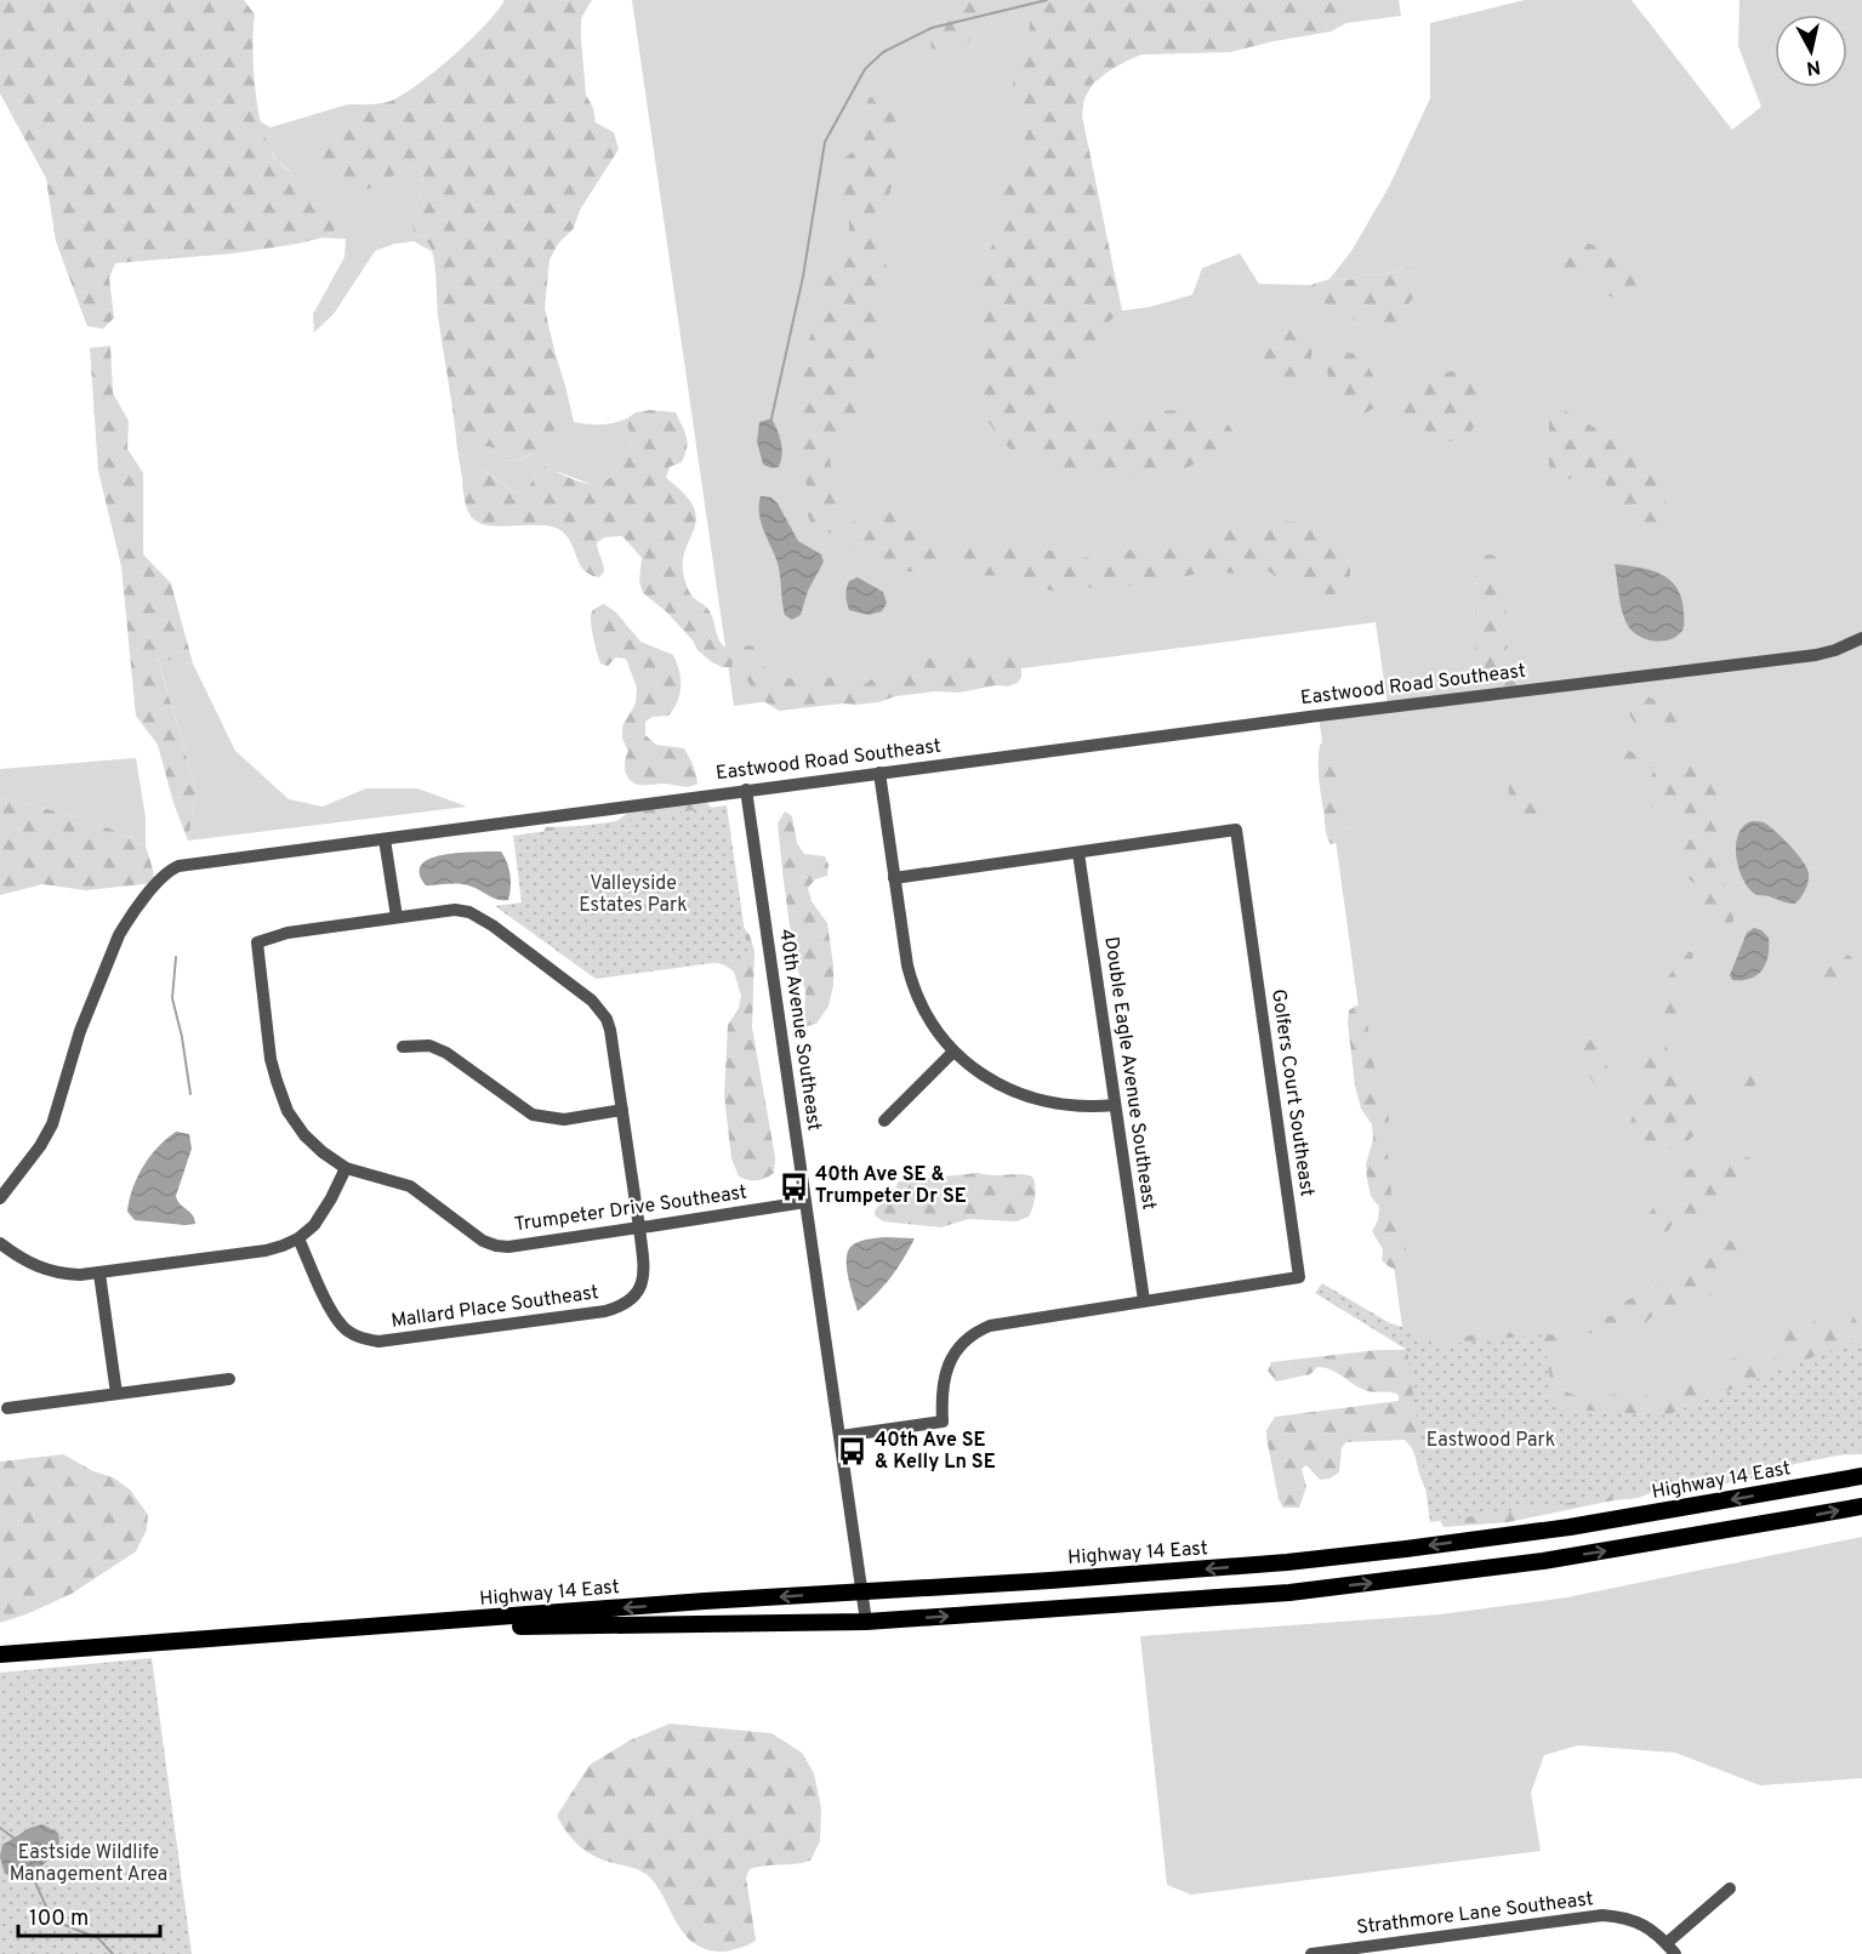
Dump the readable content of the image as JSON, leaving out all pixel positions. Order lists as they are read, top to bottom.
{
  "streets": {
    "main road": ["Highway 14 East"],
    "street": [
      "Eastwood Road Southeast",
      "40th Avenue Southeast",
      "Double Eagle Avenue Southeast",
      "Golfers Court Southeast",
      "Trumpeter Drive Southeast",
      "Mallard Place Southeast",
      "Strathmore Lane Southeast"
    ]
  },
  "crossings": [
    ["Eastwood Road Southeast", "40th Avenue Southeast"],
    ["40th Avenue Southeast", "Golfers Court Southeast"],
    ["40th Avenue Southeast", "Trumpeter Drive Southeast"],
    ["40th Avenue Southeast", "Highway 14 East"],
    ["Double Eagle Avenue Southeast", "Golfers Court Southeast"],
    ["Trumpeter Drive Southeast", "Mallard Place Southeast"]
  ],
  "parks": ["Valleyside Estates Park", "Eastwood Park", "Eastside Wildlife Management Area"],
  "places": {
    "bus stop": ["40th Ave SE & Trumpeter Dr SE", "40th Ave SE & Kelly Ln SE"]
  },
  "scale_bar": "100 m",
  "north": "bottom"
}
